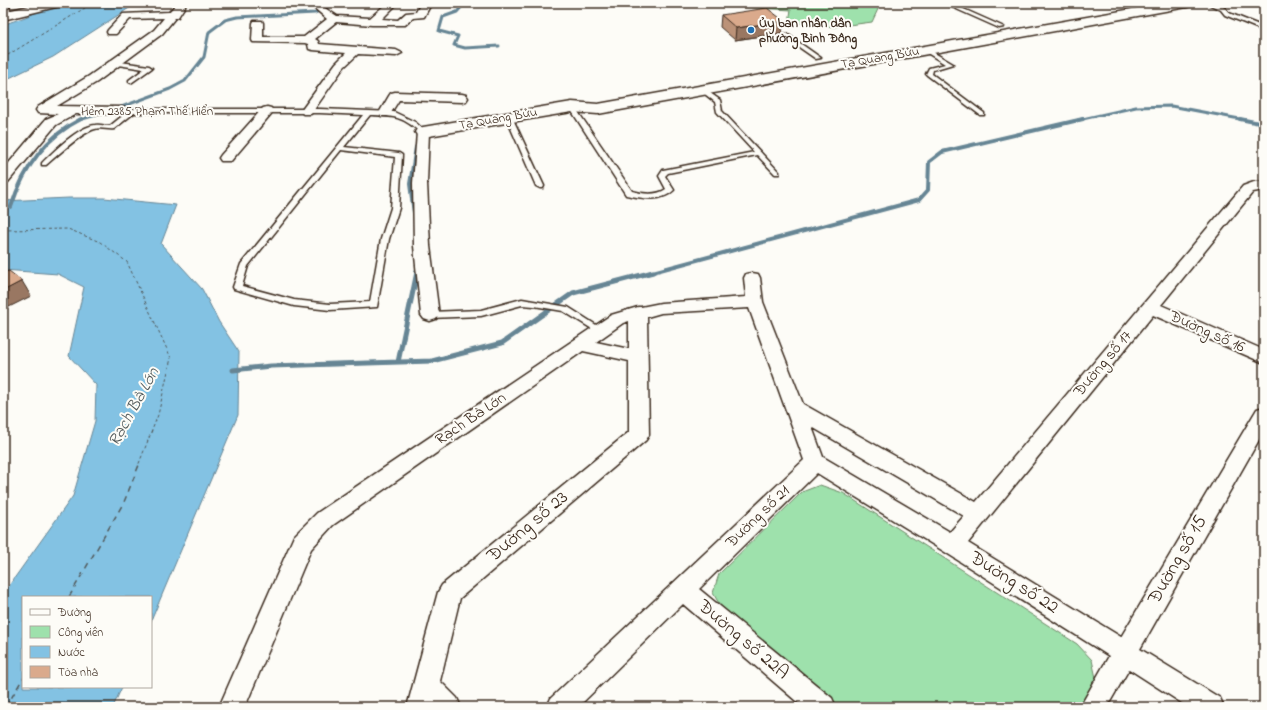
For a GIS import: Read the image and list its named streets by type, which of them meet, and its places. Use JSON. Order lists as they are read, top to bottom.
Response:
{
  "streets": {
    "street": [
      "Tạ Quang Bửu",
      "Hẻm 2385 Phạm Thế Hiển",
      "Đường số 16",
      "Đường số 17",
      "Rạch Bà Lớn",
      "Đường số 21",
      "Đường số 23",
      "Đường số 15",
      "Đường số 22",
      "Đường số 22A"
    ]
  },
  "crossings": [
    ["Tạ Quang Bửu", "Hẻm 2385 Phạm Thế Hiển"],
    ["Đường số 16", "Đường số 17"],
    ["Đường số 17", "Đường số 22"],
    ["Rạch Bà Lớn", "Đường số 23"],
    ["Đường số 21", "Đường số 22"],
    ["Đường số 21", "Đường số 22A"],
    ["Đường số 15", "Đường số 22"]
  ],
  "water": ["Rạch Bà Lớn"],
  "places": ["Ủy ban nhân dân phường Bình Đông"],
  "legend": [
    "Đường",
    "Công viên",
    "Nước",
    "Tòa nhà"
  ]
}
